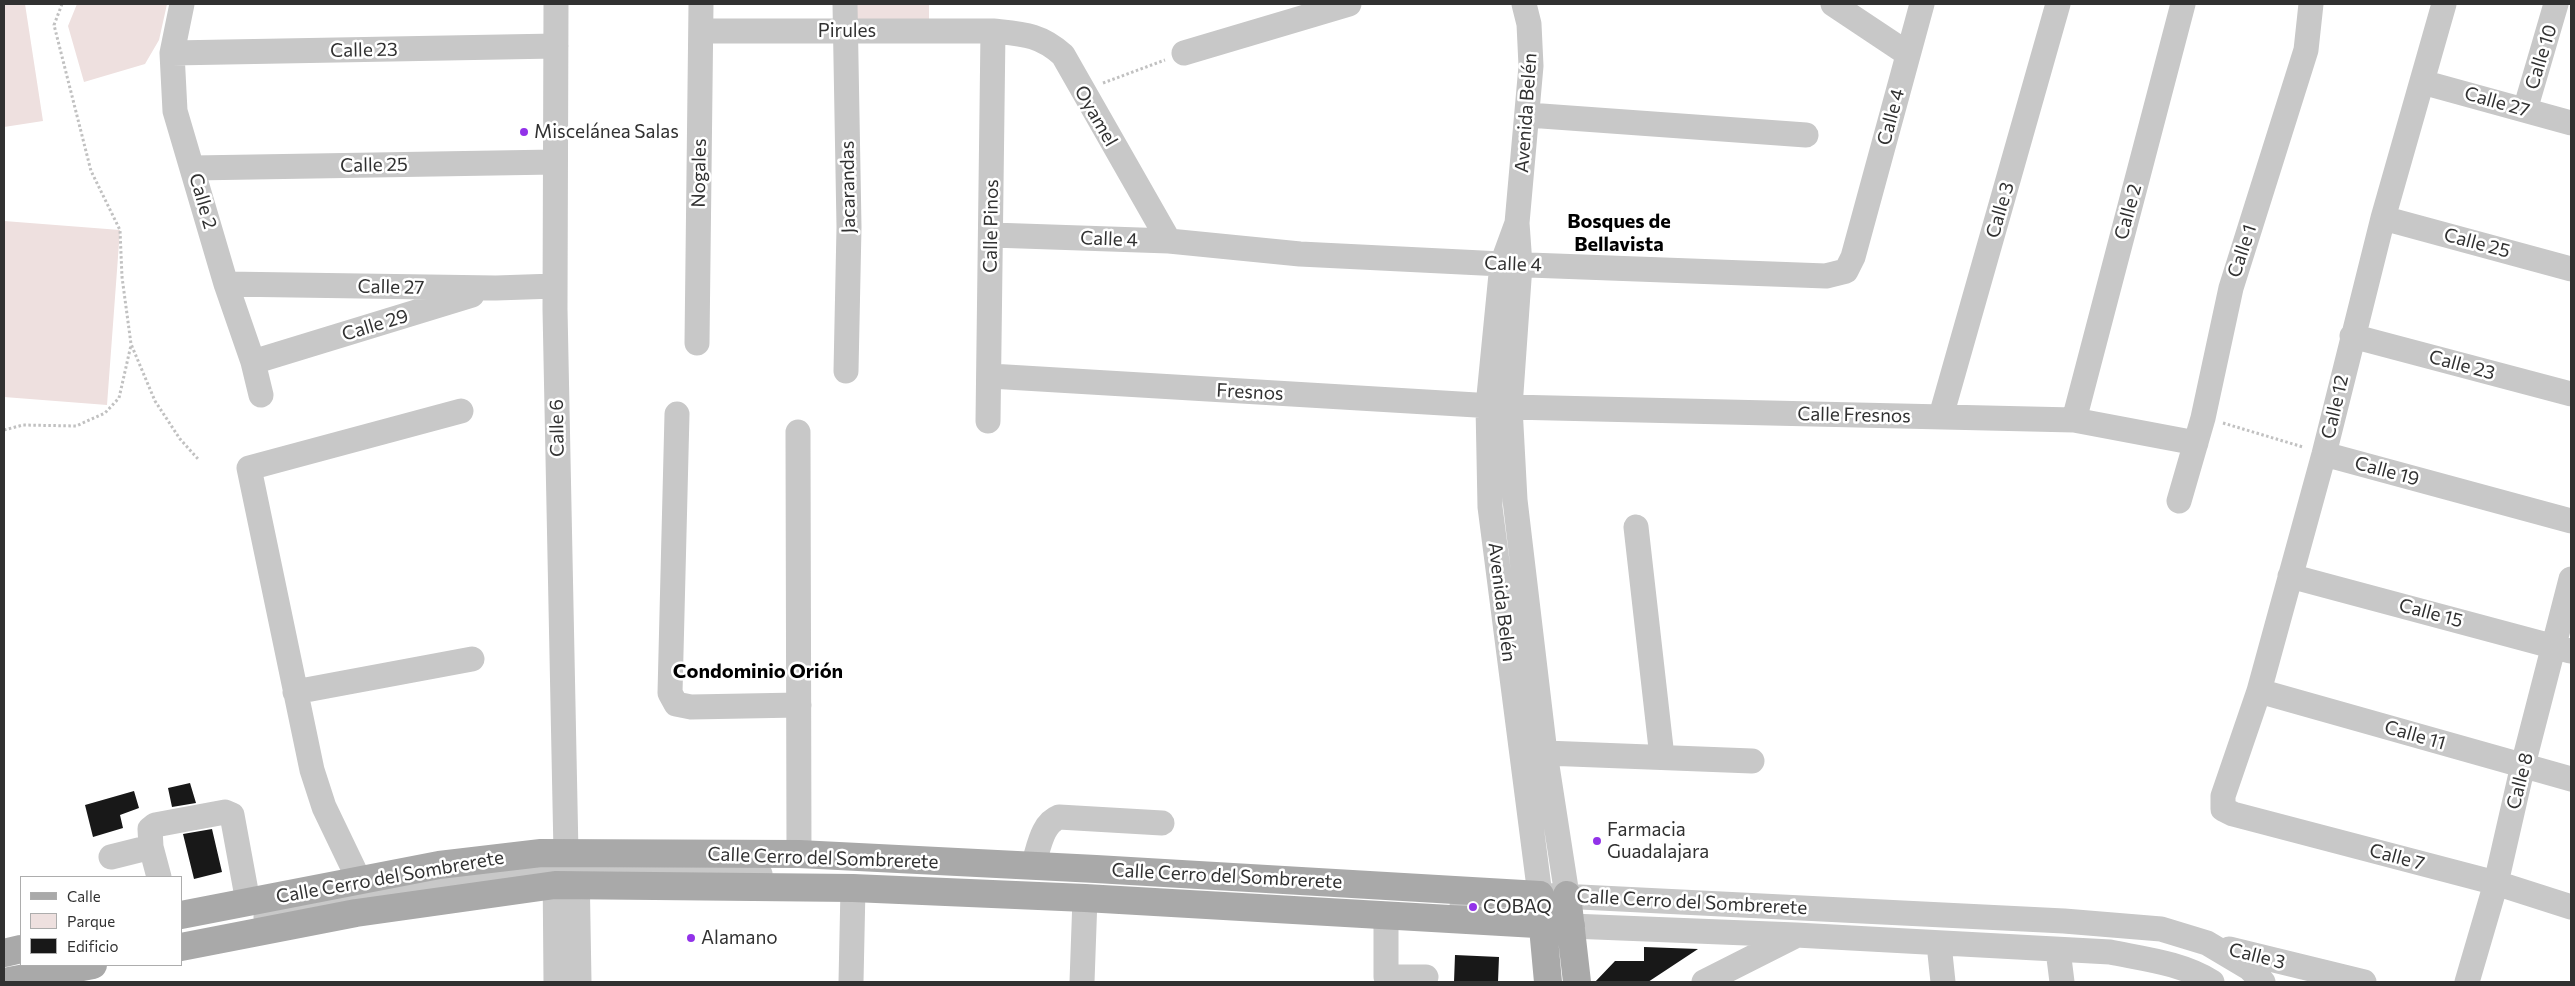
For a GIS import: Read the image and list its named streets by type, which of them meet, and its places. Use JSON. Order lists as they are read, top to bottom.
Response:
{
  "streets": {
    "main road": ["Avenida Belén", "Calle Cerro del Sombrerete"],
    "street": [
      "Pirules",
      "Calle 23",
      "Calle 10",
      "Calle 27",
      "Oyamel",
      "Calle 4",
      "Calle 25",
      "Nogales",
      "Jacarandas",
      "Calle 2",
      "Calle 3",
      "Calle Pinos",
      "Calle 1",
      "Calle 29",
      "Fresnos",
      "Calle 12",
      "Calle Fresnos",
      "Calle 6",
      "Calle 19",
      "Calle 15",
      "Calle 11",
      "Calle 8",
      "Calle 7"
    ]
  },
  "crossings": [
    ["Pirules", "Oyamel"],
    ["Pirules", "Nogales"],
    ["Pirules", "Jacarandas"],
    ["Pirules", "Calle Pinos"],
    ["Calle 23", "Calle 2"],
    ["Calle 23", "Calle 12"],
    ["Calle 23", "Calle 6"],
    ["Calle 10", "Calle 27"],
    ["Calle 27", "Calle 2"],
    ["Calle 27", "Calle 29"],
    ["Calle 27", "Calle 12"],
    ["Calle 27", "Calle 6"],
    ["Avenida Belén", "Calle 4"],
    ["Avenida Belén", "Fresnos"],
    ["Avenida Belén", "Calle Fresnos"],
    ["Avenida Belén", "Calle Cerro del Sombrerete"],
    ["Oyamel", "Calle 4"],
    ["Oyamel", "Calle Pinos"],
    ["Calle 4", "Calle Pinos"],
    ["Calle 25", "Calle 2"],
    ["Calle 25", "Calle 12"],
    ["Calle 25", "Calle 6"],
    ["Calle 2", "Calle 29"],
    ["Calle 2", "Calle Fresnos"],
    ["Calle 3", "Calle Fresnos"],
    ["Calle 3", "Calle Cerro del Sombrerete"],
    ["Calle Pinos", "Fresnos"],
    ["Calle 1", "Calle Fresnos"],
    ["Fresnos", "Calle Fresnos"],
    ["Calle 12", "Calle 19"],
    ["Calle 12", "Calle 15"],
    ["Calle 12", "Calle 11"],
    ["Calle 12", "Calle 7"],
    ["Calle 6", "Calle Cerro del Sombrerete"],
    ["Calle 15", "Calle 8"],
    ["Calle 11", "Calle 8"],
    ["Calle 8", "Calle 7"]
  ],
  "districts": ["Bosques de Bellavista", "Condominio Orión"],
  "places": [
    "Miscelánea Salas",
    "Farmacia Guadalajara",
    "COBAQ",
    "Alamano"
  ],
  "legend": ["Calle", "Parque", "Edificio"]
}
